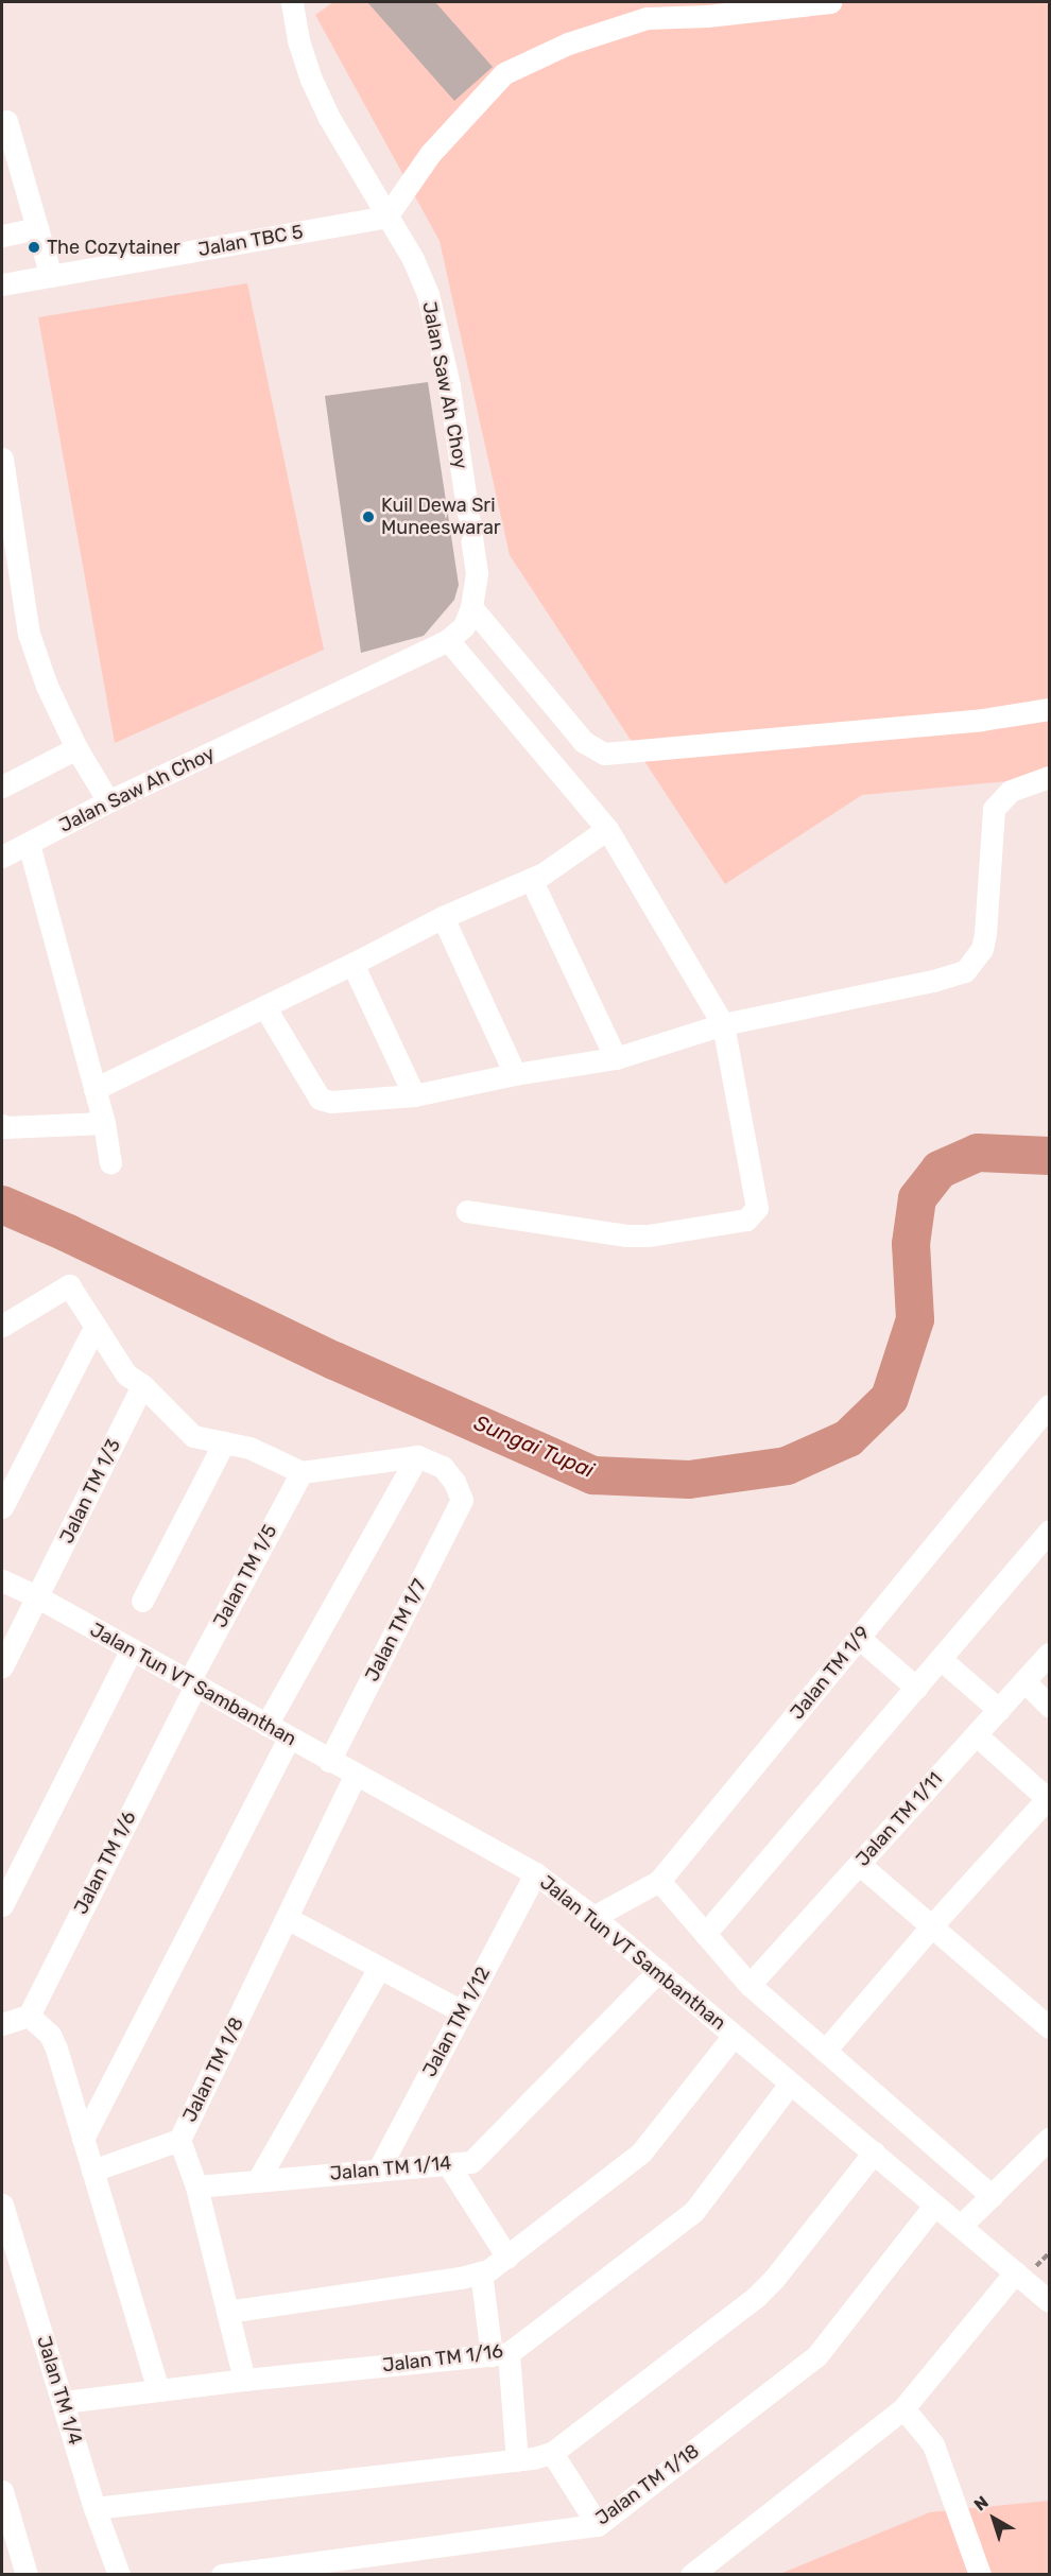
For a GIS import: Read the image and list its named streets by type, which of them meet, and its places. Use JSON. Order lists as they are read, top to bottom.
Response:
{
  "streets": {
    "street": [
      "Jalan TBC 5",
      "Jalan Saw Ah Choy",
      "Jalan TM 1/3",
      "Jalan TM 1/5",
      "Jalan TM 1/7",
      "Jalan TM 1/9",
      "Jalan Tun VT Sambanthan",
      "Jalan TM 1/11",
      "Jalan TM 1/6",
      "Jalan TM 1/12",
      "Jalan TM 1/8",
      "Jalan TM 1/14",
      "Jalan TM 1/16",
      "Jalan TM 1/4",
      "Jalan TM 1/18"
    ]
  },
  "crossings": [
    ["Jalan TBC 5", "Jalan Saw Ah Choy"],
    ["Jalan TM 1/3", "Jalan Tun VT Sambanthan"],
    ["Jalan TM 1/5", "Jalan Tun VT Sambanthan"],
    ["Jalan TM 1/5", "Jalan TM 1/6"],
    ["Jalan TM 1/7", "Jalan Tun VT Sambanthan"],
    ["Jalan TM 1/9", "Jalan Tun VT Sambanthan"],
    ["Jalan Tun VT Sambanthan", "Jalan TM 1/6"],
    ["Jalan Tun VT Sambanthan", "Jalan TM 1/12"],
    ["Jalan Tun VT Sambanthan", "Jalan TM 1/8"],
    ["Jalan Tun VT Sambanthan", "Jalan TM 1/14"],
    ["Jalan Tun VT Sambanthan", "Jalan TM 1/16"],
    ["Jalan Tun VT Sambanthan", "Jalan TM 1/18"],
    ["Jalan TM 1/12", "Jalan TM 1/14"],
    ["Jalan TM 1/8", "Jalan TM 1/14"],
    ["Jalan TM 1/8", "Jalan TM 1/16"],
    ["Jalan TM 1/16", "Jalan TM 1/4"]
  ],
  "water": ["Sungai Tupai"],
  "places": ["The Cozytainer", "Kuil Dewa Sri Muneeswarar"],
  "north": "top left"
}
